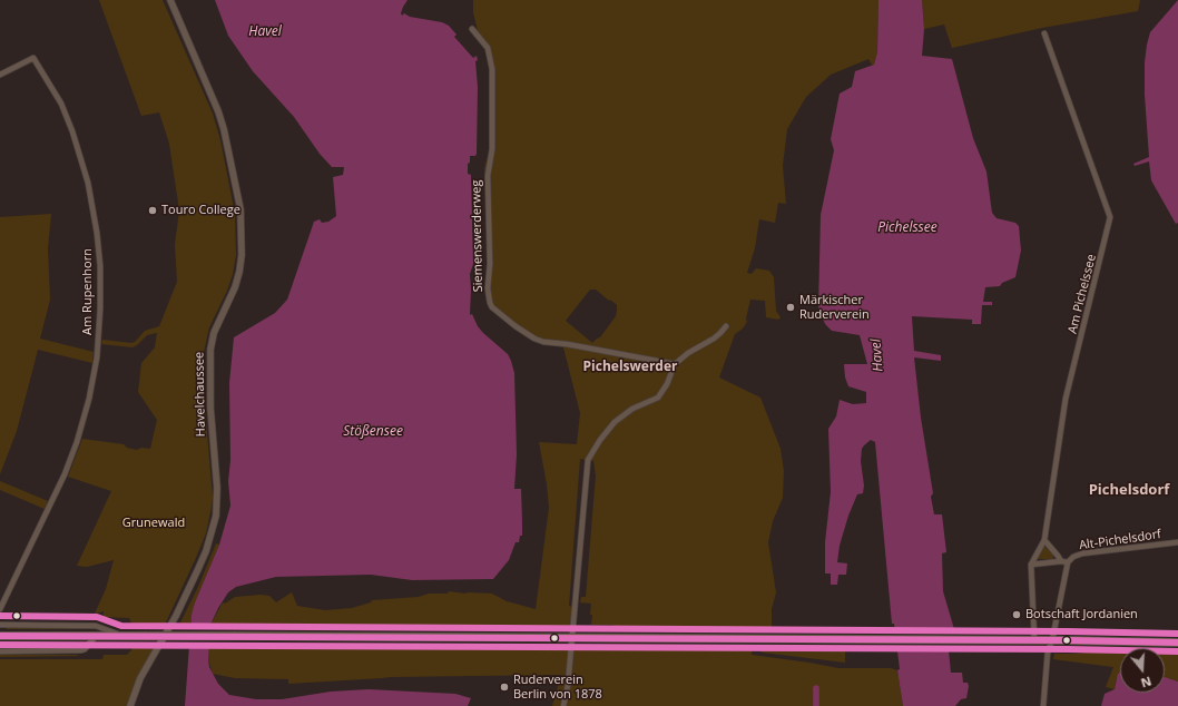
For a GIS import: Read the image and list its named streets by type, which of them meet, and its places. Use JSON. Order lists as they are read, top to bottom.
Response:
{
  "streets": {
    "street": [
      "Siemenswerderweg",
      "Am Rupenhorn",
      "Am Pichelssee",
      "Havelchaussee",
      "Alt-Pichelsdorf"
    ]
  },
  "crossings": [
    ["Am Pichelssee", "Alt-Pichelsdorf"]
  ],
  "districts": ["Pichelswerder", "Pichelsdorf"],
  "water": ["Havel", "Pichelssee", "Stößensee"],
  "parks": ["Grunewald"],
  "places": [
    "Touro College",
    "Märkischer Ruderverein",
    "Botschaft Jordanien",
    "Ruderverein Berlin von 1878"
  ],
  "north": "bottom"
}
